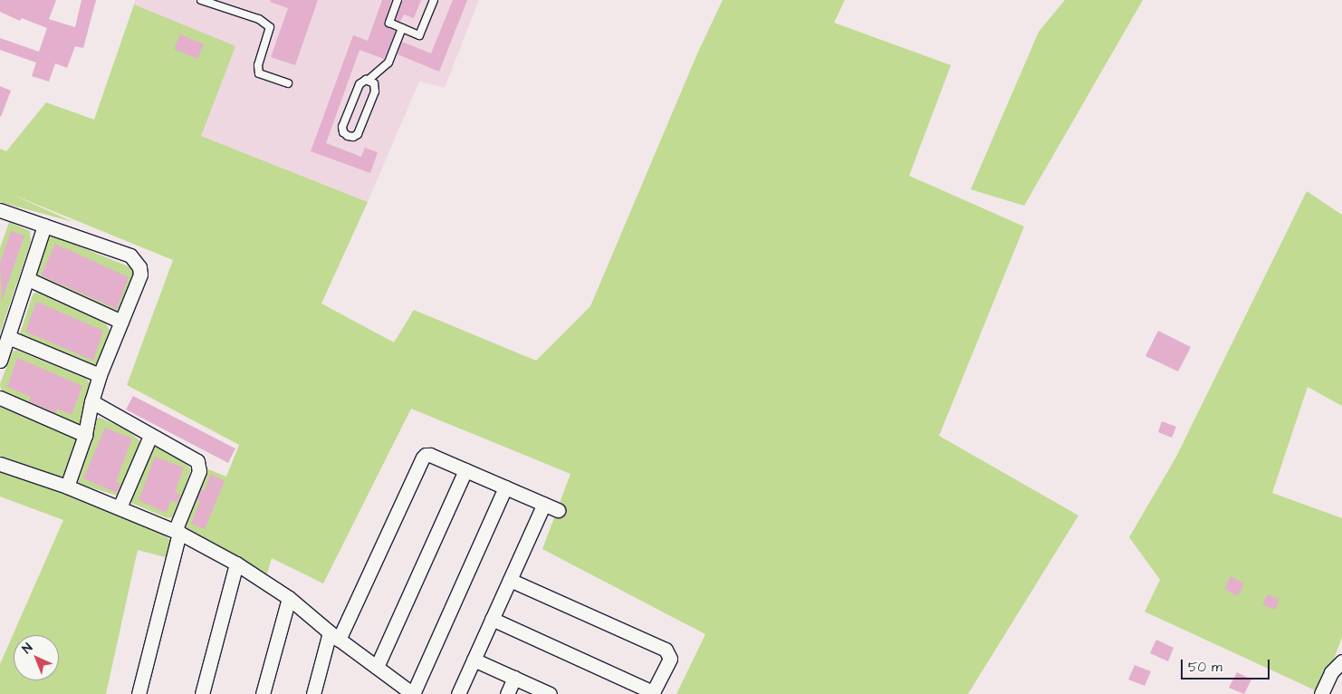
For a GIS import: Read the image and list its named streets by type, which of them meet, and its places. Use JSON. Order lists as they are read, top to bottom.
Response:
{
  "scale_bar": "50 m",
  "north": "top left"
}
